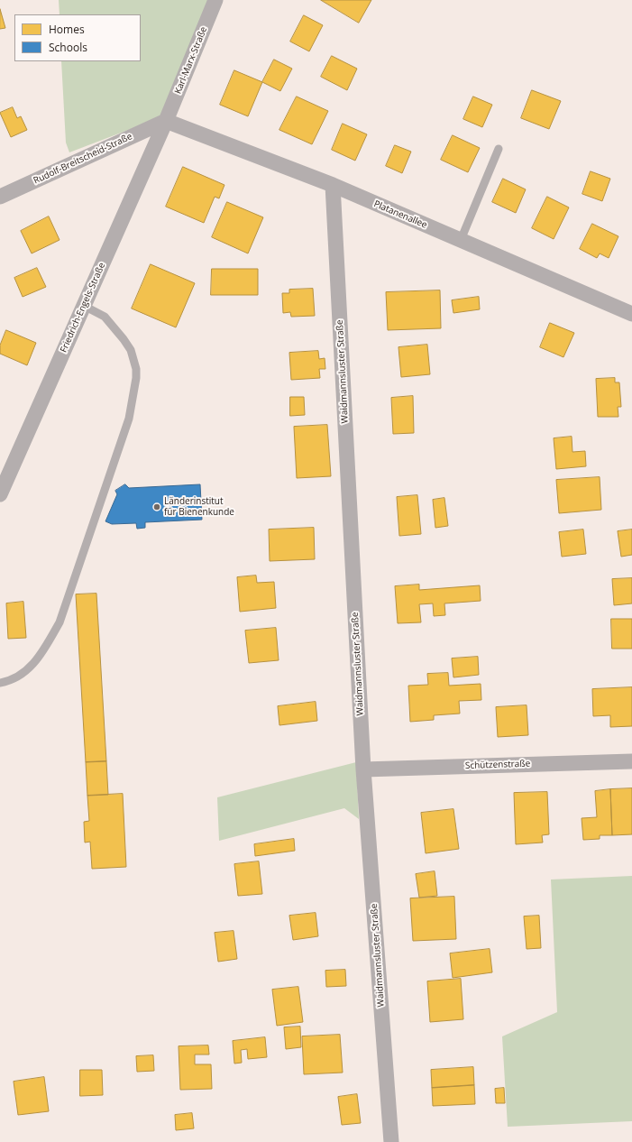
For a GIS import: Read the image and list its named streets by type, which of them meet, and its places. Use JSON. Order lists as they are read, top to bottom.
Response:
{
  "streets": {
    "street": [
      "Karl-Marx-Straße",
      "Rudolf-Breitscheid-Straße",
      "Platanenallee",
      "Friedrich-Engels-Straße",
      "Waidmannsluster Straße",
      "Schützenstraße"
    ]
  },
  "crossings": [
    ["Karl-Marx-Straße", "Rudolf-Breitscheid-Straße"],
    ["Karl-Marx-Straße", "Platanenallee"],
    ["Karl-Marx-Straße", "Friedrich-Engels-Straße"],
    ["Rudolf-Breitscheid-Straße", "Platanenallee"],
    ["Rudolf-Breitscheid-Straße", "Friedrich-Engels-Straße"],
    ["Platanenallee", "Friedrich-Engels-Straße"],
    ["Platanenallee", "Waidmannsluster Straße"],
    ["Waidmannsluster Straße", "Schützenstraße"]
  ],
  "places": ["Länderinstitut für Bienenkunde"],
  "legend": ["Homes", "Schools"]
}
